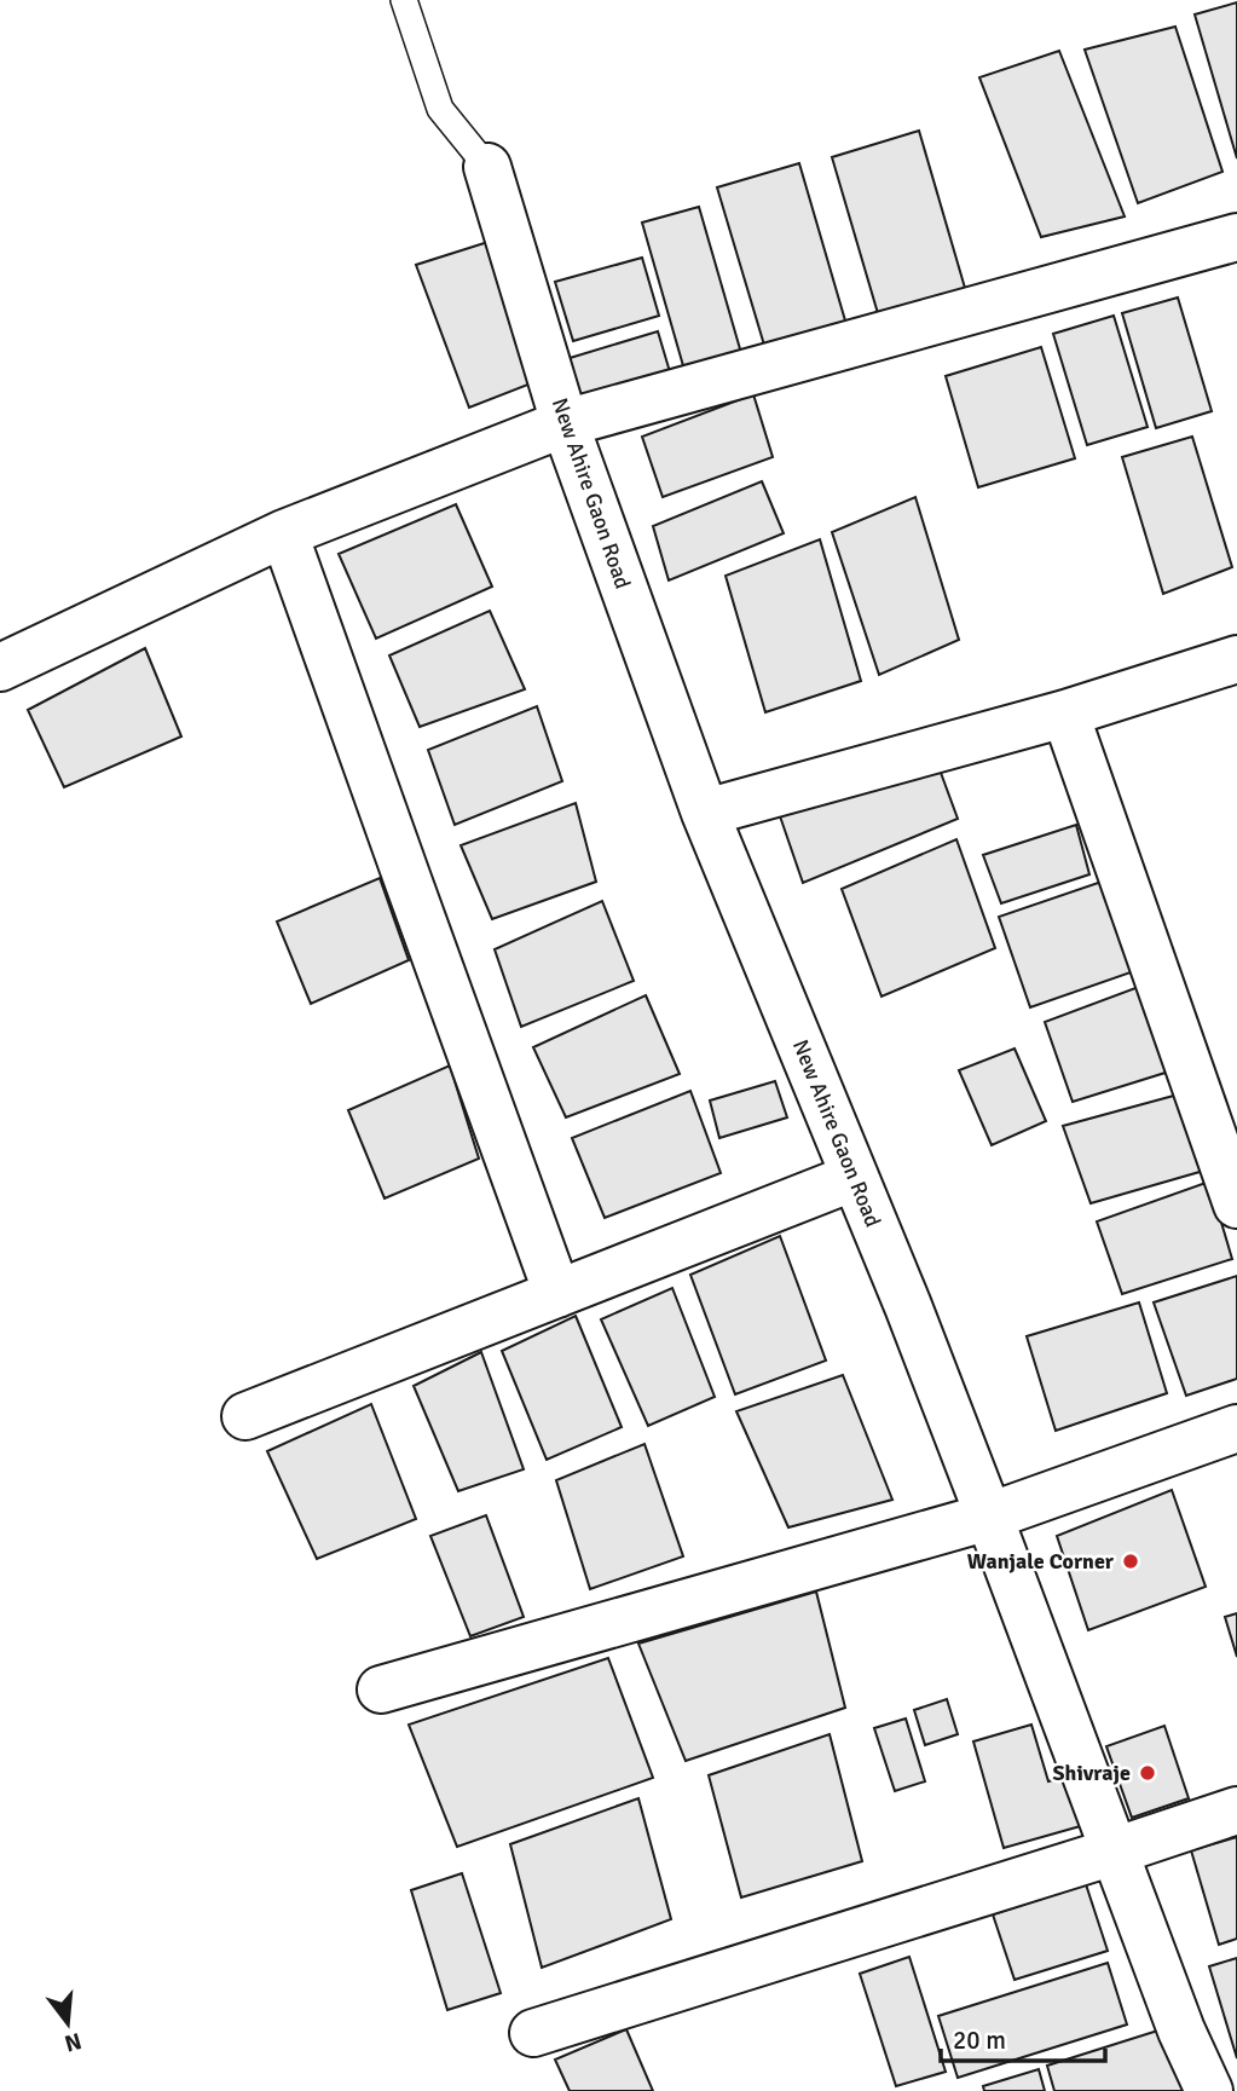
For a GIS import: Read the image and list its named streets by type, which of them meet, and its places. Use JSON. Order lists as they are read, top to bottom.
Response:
{
  "streets": {
    "street": ["New Ahire Gaon Road"]
  },
  "places": ["Wanjale Corner", "Shivraje"],
  "scale_bar": "20 m",
  "north": "bottom"
}
